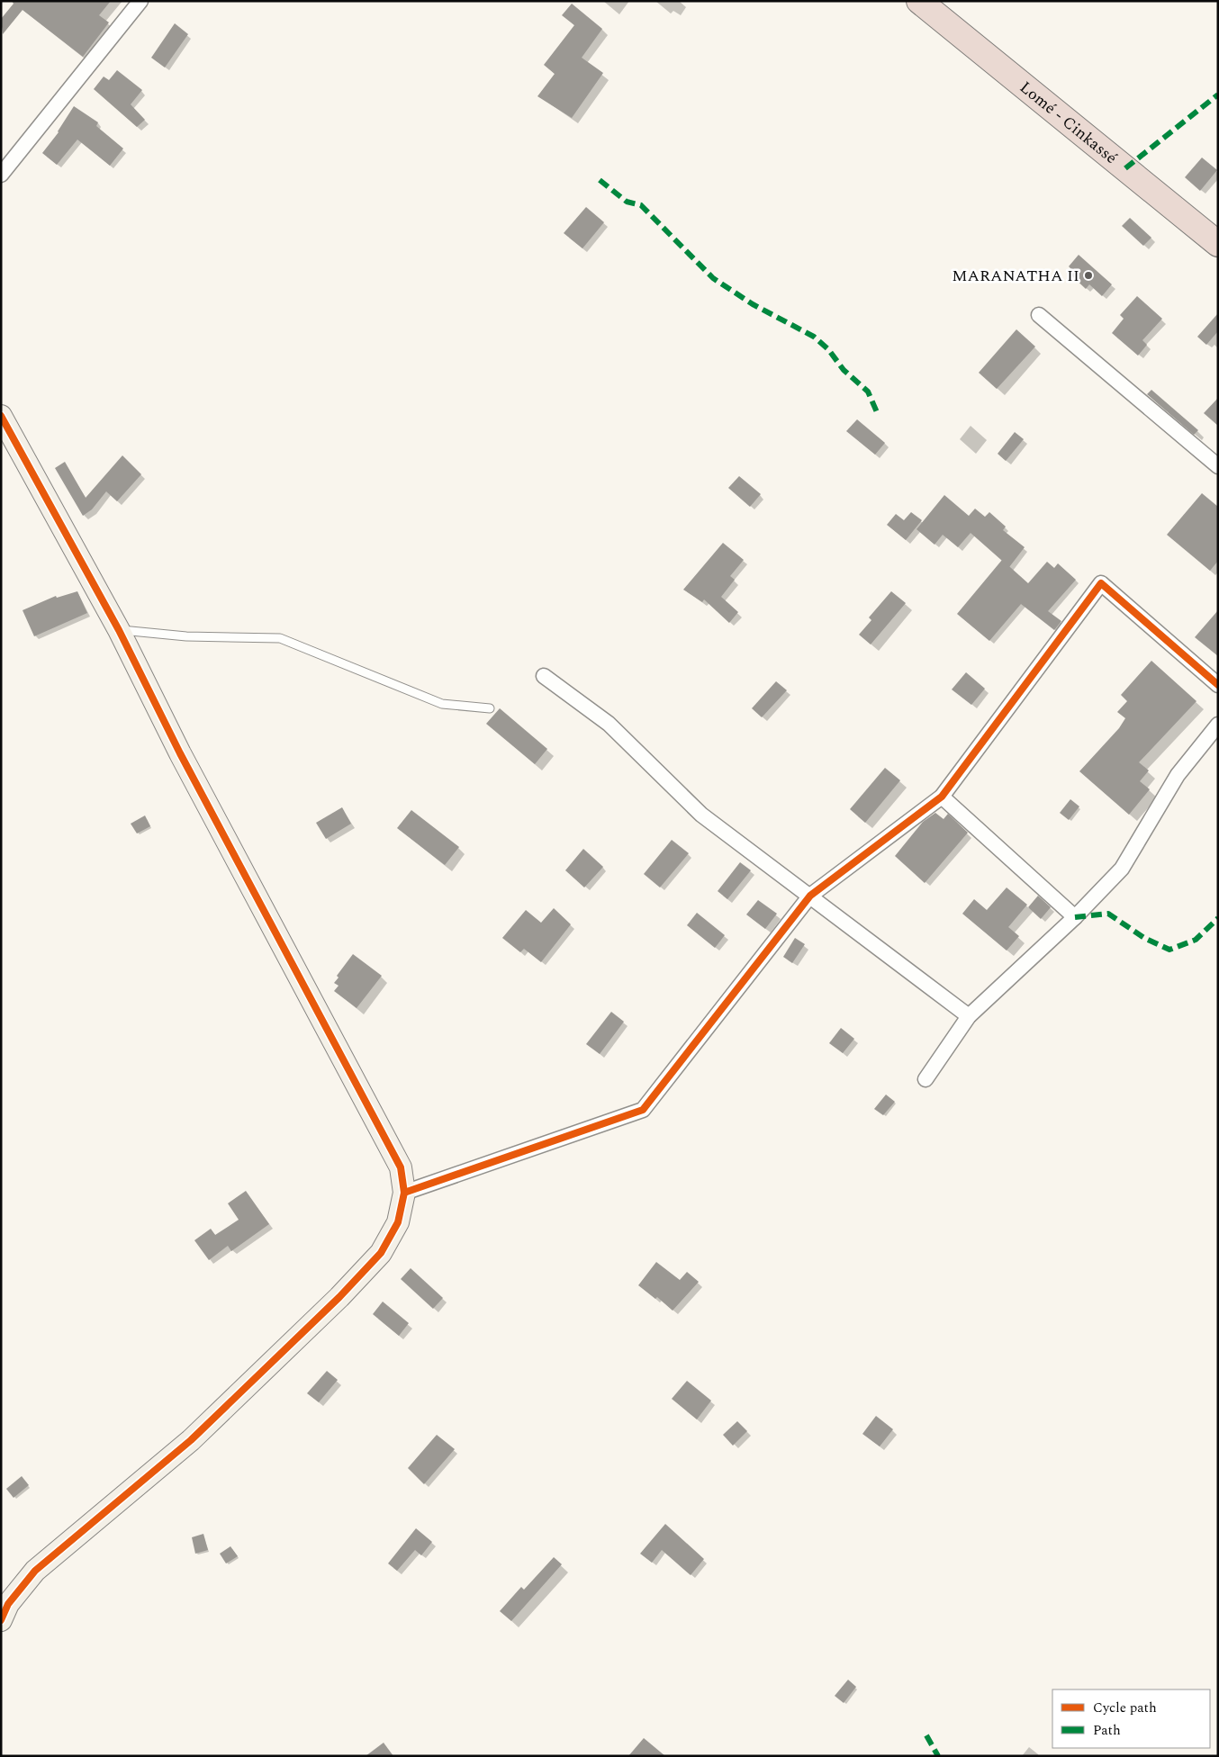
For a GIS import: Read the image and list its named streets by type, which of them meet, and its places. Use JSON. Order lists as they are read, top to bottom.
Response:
{
  "streets": {
    "highway": ["Lomé - Cinkassé"]
  },
  "places": ["MARANATHA II"],
  "legend": ["Cycle path", "Path"]
}
